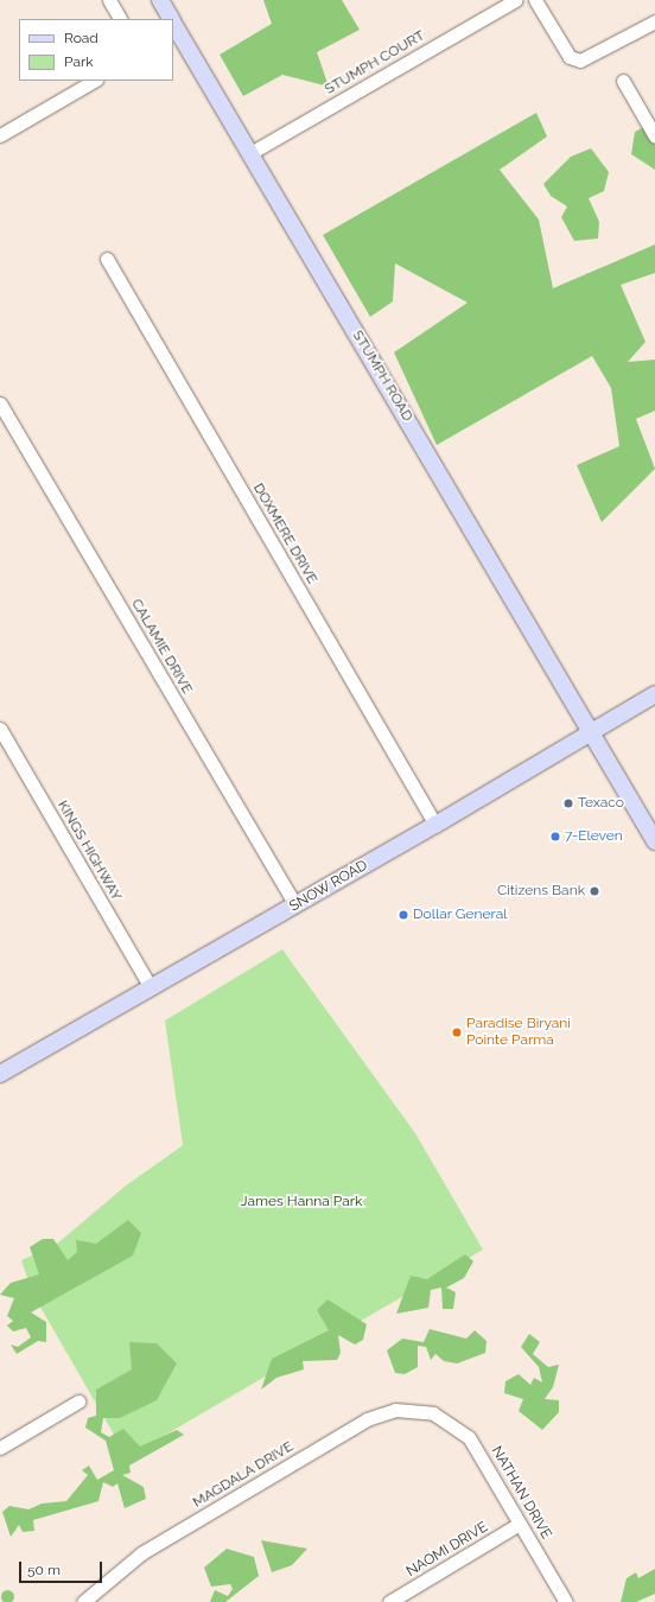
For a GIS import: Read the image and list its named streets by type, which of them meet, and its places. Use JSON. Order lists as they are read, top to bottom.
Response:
{
  "streets": {
    "main road": ["STUMPH ROAD", "SNOW ROAD"],
    "street": [
      "STUMPH COURT",
      "DOXMERE DRIVE",
      "CALAMIE DRIVE",
      "KINGS HIGHWAY",
      "MAGDALA DRIVE",
      "NATHAN DRIVE",
      "NAOMI DRIVE"
    ]
  },
  "crossings": [
    ["STUMPH COURT", "STUMPH ROAD"],
    ["STUMPH ROAD", "SNOW ROAD"],
    ["DOXMERE DRIVE", "SNOW ROAD"],
    ["CALAMIE DRIVE", "SNOW ROAD"],
    ["KINGS HIGHWAY", "SNOW ROAD"],
    ["MAGDALA DRIVE", "NATHAN DRIVE"],
    ["NATHAN DRIVE", "NAOMI DRIVE"]
  ],
  "parks": ["James Hanna Park"],
  "places": [
    "Texaco",
    "7-Eleven",
    "Citizens Bank",
    "Dollar General",
    "Paradise Biryani Pointe Parma"
  ],
  "legend": ["Road", "Park"],
  "scale_bar": "50 m"
}
